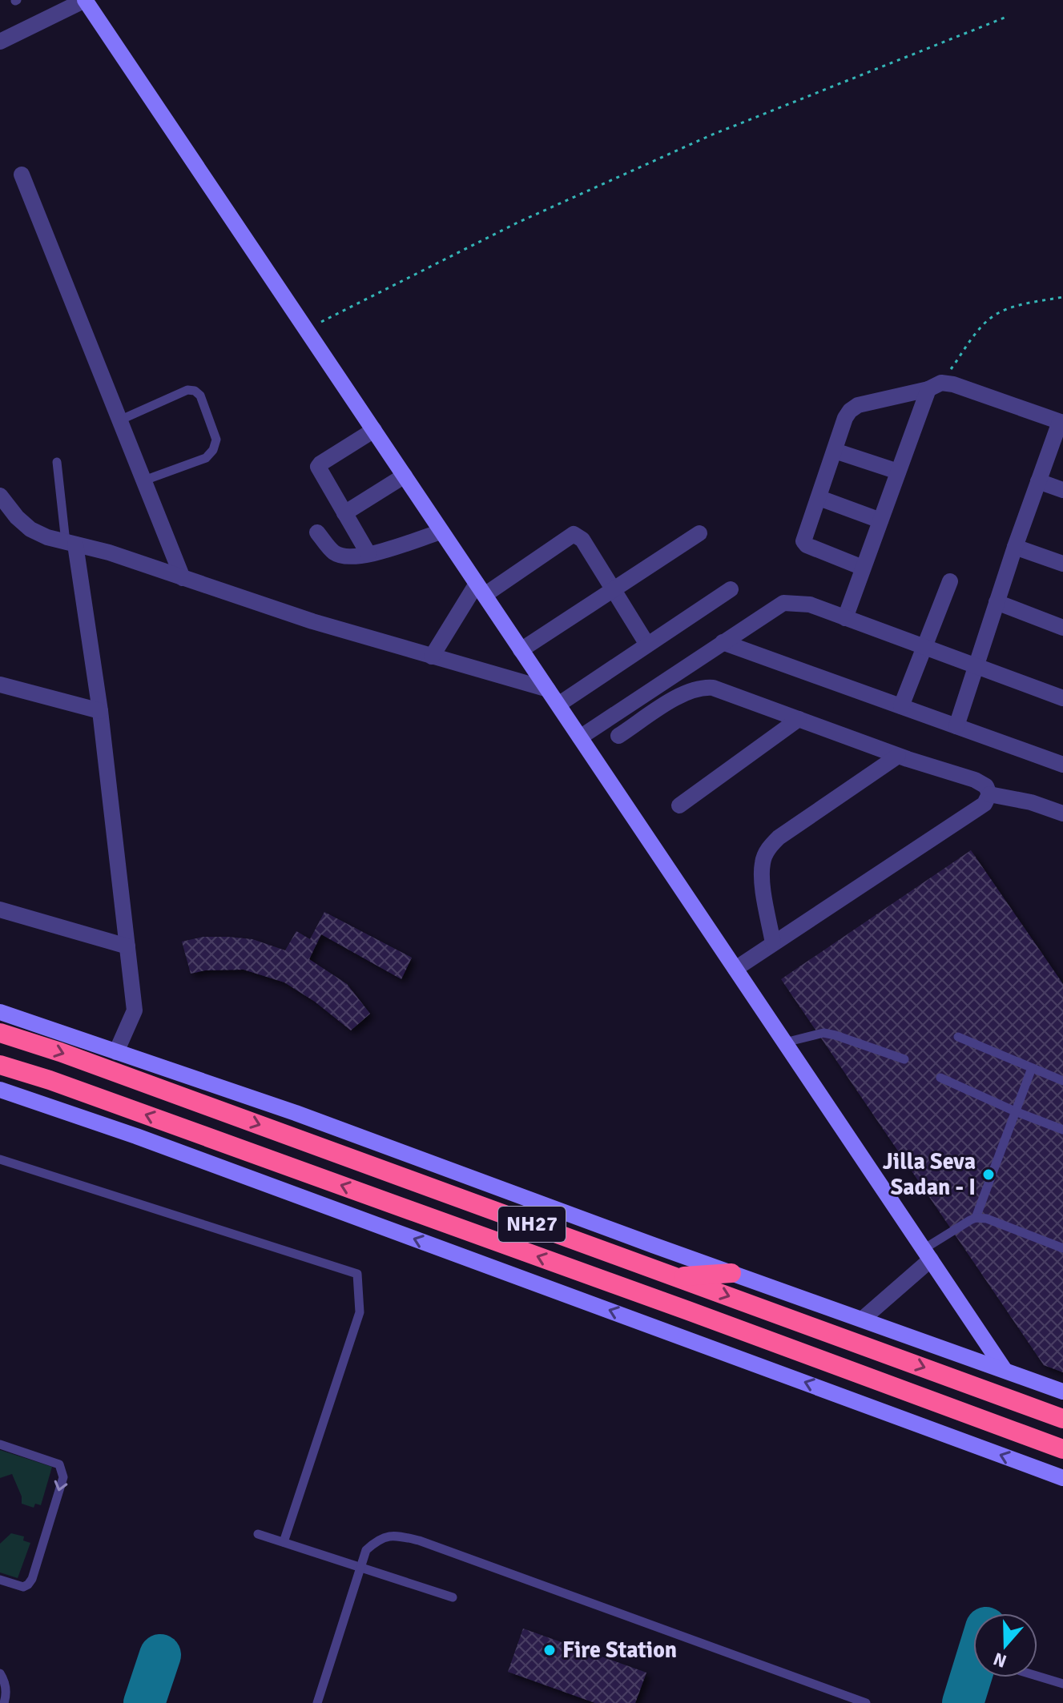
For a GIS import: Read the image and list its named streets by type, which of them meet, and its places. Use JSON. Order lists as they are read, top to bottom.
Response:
{
  "streets": {
    "highway": ["NH27"]
  },
  "places": ["Jilla Seva Sadan - I", "Fire Station"],
  "north": "bottom"
}
